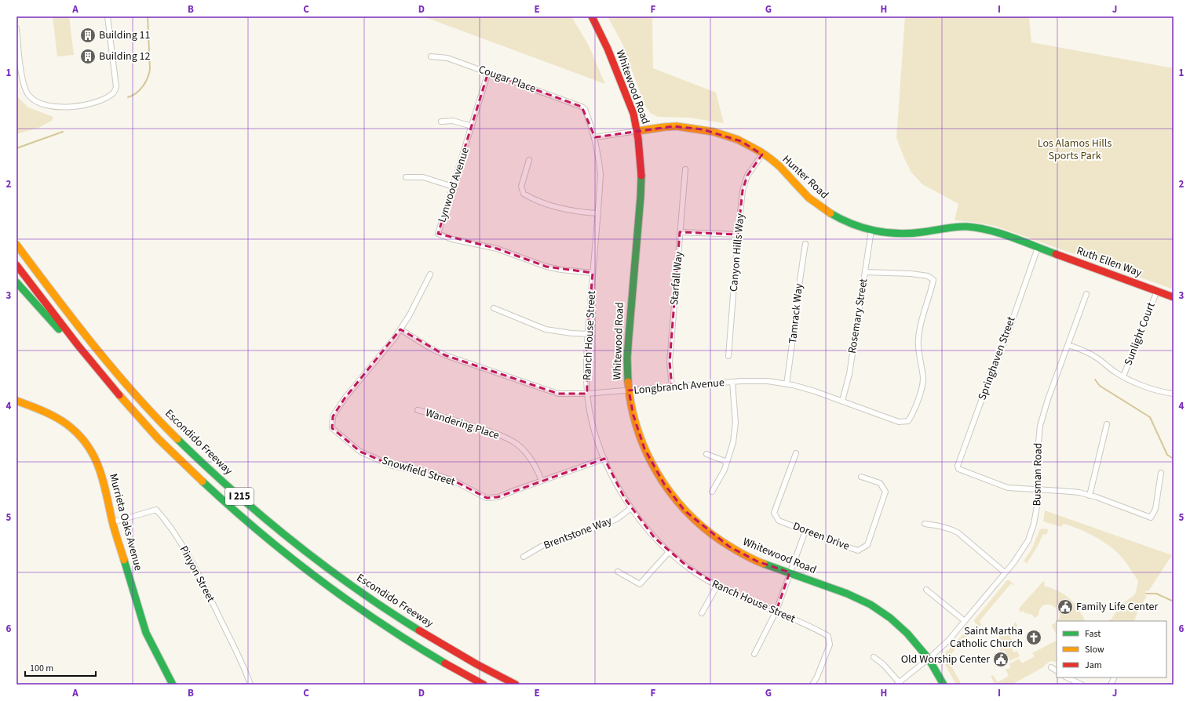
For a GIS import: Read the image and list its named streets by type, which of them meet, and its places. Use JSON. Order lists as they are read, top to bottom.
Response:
{
  "streets": {
    "main road": [
      "Whitewood Road",
      "Hunter Road",
      "Ruth Ellen Way",
      "Escondido Freeway",
      "I 215",
      "Murrieta Oaks Avenue"
    ],
    "street": [
      "Cougar Place",
      "Lynwood Avenue",
      "Canyon Hills Way",
      "Starfall Way",
      "Tamrack Way",
      "Rosemary Street",
      "Sunlight Court",
      "Ranch House Street",
      "Springhaven Street",
      "Longbranch Avenue",
      "Wandering Place",
      "Snowfield Street",
      "Busman Road",
      "Brentstone Way",
      "Doreen Drive",
      "Pinyon Street"
    ]
  },
  "crossings": [
    ["Cougar Place", "Lynwood Avenue"],
    ["Cougar Place", "Ranch House Street"],
    ["Whitewood Road", "Hunter Road"],
    ["Whitewood Road", "Longbranch Avenue"],
    ["Whitewood Road", "Busman Road"],
    ["Hunter Road", "Canyon Hills Way"],
    ["Hunter Road", "Ruth Ellen Way"],
    ["Hunter Road", "Rosemary Street"],
    ["Hunter Road", "Ranch House Street"],
    ["Hunter Road", "Springhaven Street"],
    ["Lynwood Avenue", "Ranch House Street"],
    ["Ruth Ellen Way", "Sunlight Court"],
    ["Ruth Ellen Way", "Springhaven Street"],
    ["Starfall Way", "Longbranch Avenue"],
    ["Tamrack Way", "Longbranch Avenue"],
    ["Rosemary Street", "Longbranch Avenue"],
    ["Ranch House Street", "Longbranch Avenue"],
    ["Ranch House Street", "Brentstone Way"],
    ["Springhaven Street", "Busman Road"],
    ["Longbranch Avenue", "Snowfield Street"],
    ["Wandering Place", "Snowfield Street"],
    ["Murrieta Oaks Avenue", "Pinyon Street"]
  ],
  "parks": ["Los Alamos Hills Sports Park"],
  "places": {
    "building": ["Building 11", "Building 12"],
    "public building": ["Family Life Center", "Old Worship Center"],
    "church": ["Saint Martha Catholic Church"]
  },
  "legend": ["Fast", "Slow", "Jam"],
  "scale_bar": "100 m",
  "grid": {
    "columns": [
      "A",
      "B",
      "C",
      "D",
      "E",
      "F",
      "G",
      "H",
      "I",
      "J"
    ],
    "rows": [
      "1",
      "2",
      "3",
      "4",
      "5",
      "6"
    ]
  }
}
